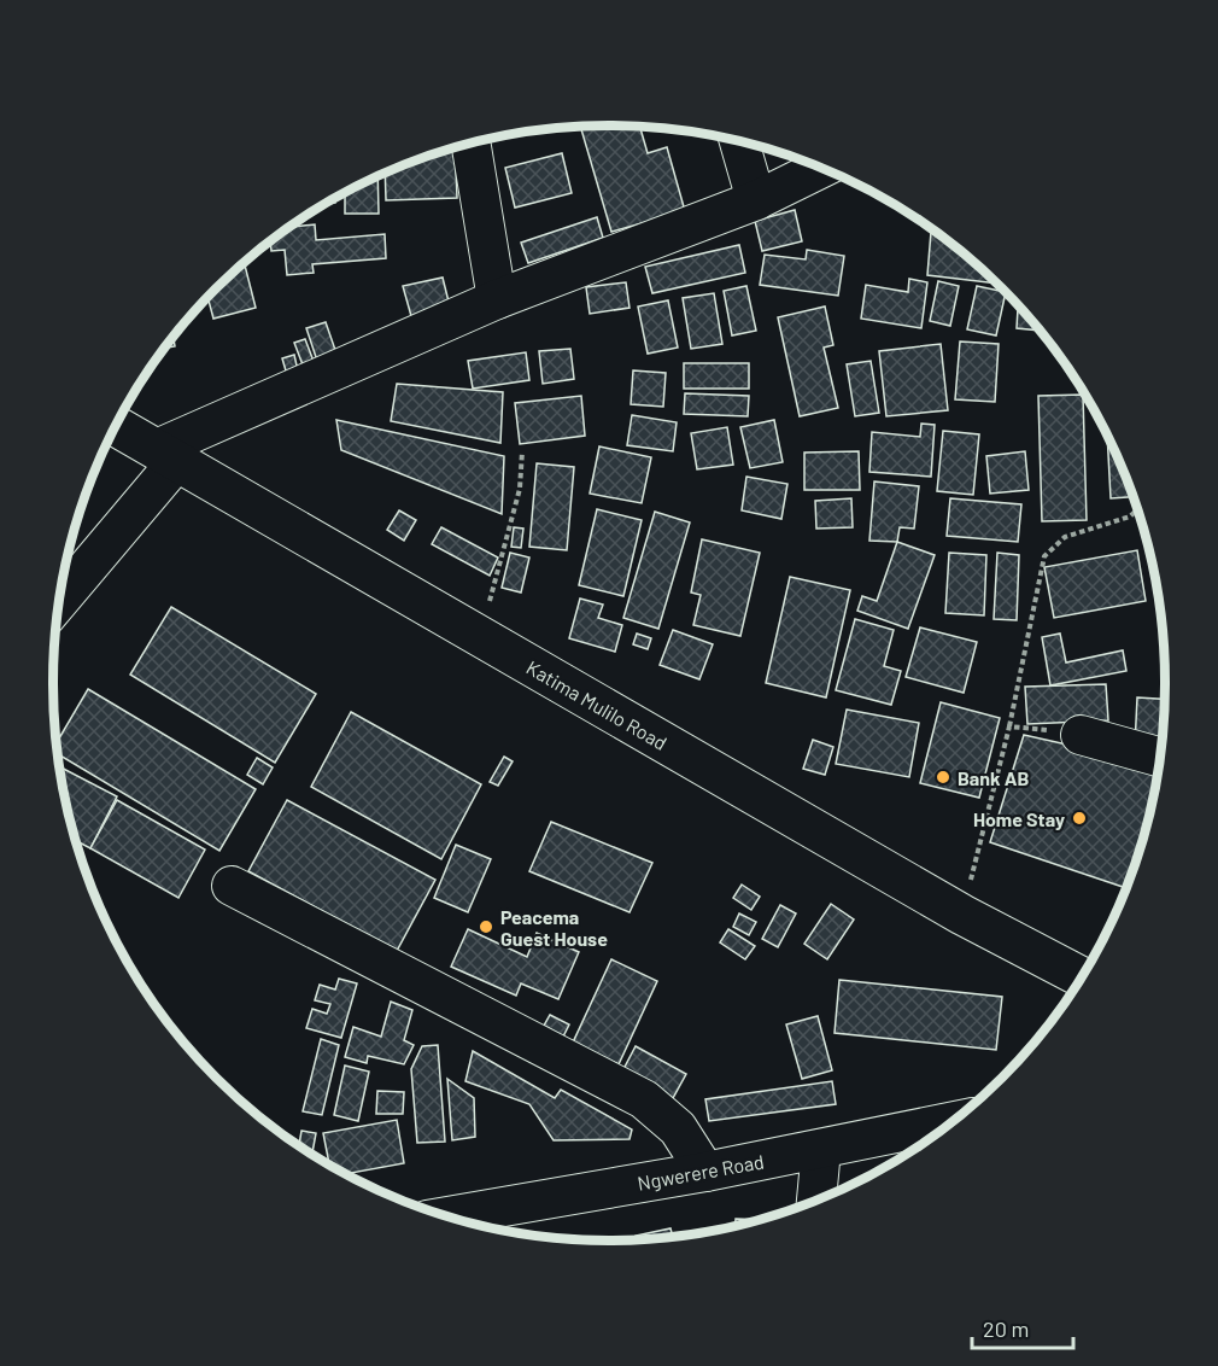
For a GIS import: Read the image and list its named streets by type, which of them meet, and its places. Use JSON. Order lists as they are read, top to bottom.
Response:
{
  "streets": {
    "main road": ["Katima Mulilo Road"],
    "street": ["Ngwerere Road"]
  },
  "places": ["Bank AB", "Home Stay", "Peacema Guest House"],
  "scale_bar": "20 m"
}
